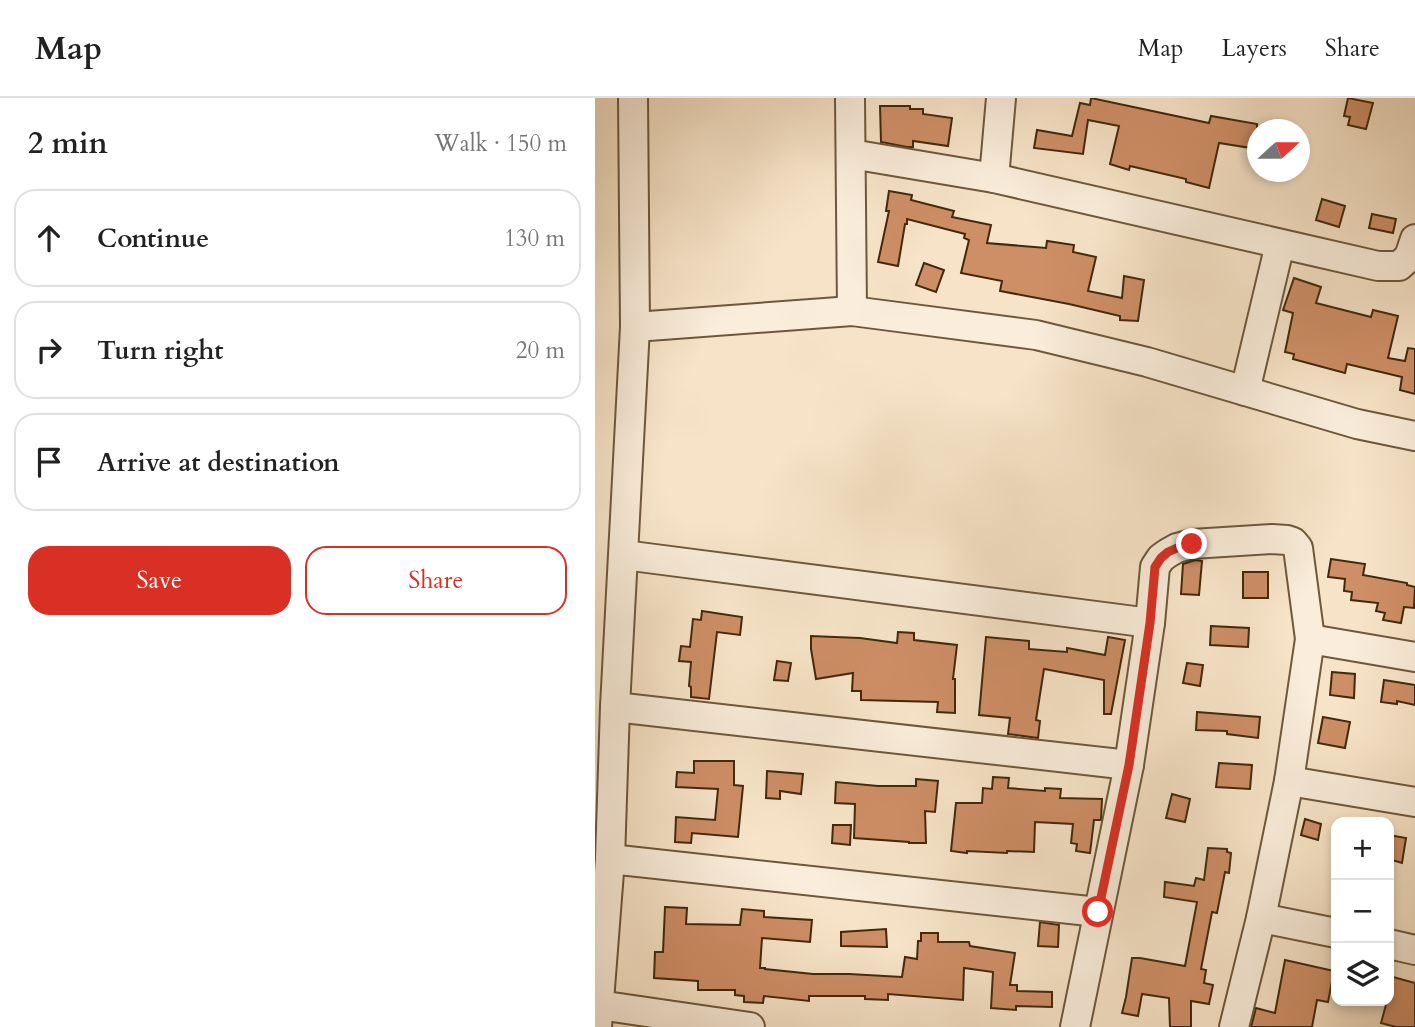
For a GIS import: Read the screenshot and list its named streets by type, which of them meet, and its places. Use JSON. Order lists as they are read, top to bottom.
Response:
{
  "north": "right",
  "page": {
    "header": "Map",
    "nav": ["Map", "Layers", "Share"],
    "heading": ["2 min", "Walk · 150 m"],
    "list": [
      ["Continue", "130 m"],
      ["Turn right", "20 m"],
      "Arrive at destination"
    ],
    "buttons": ["Save", "Share"],
    "map_buttons": ["+", "−"]
  }
}
